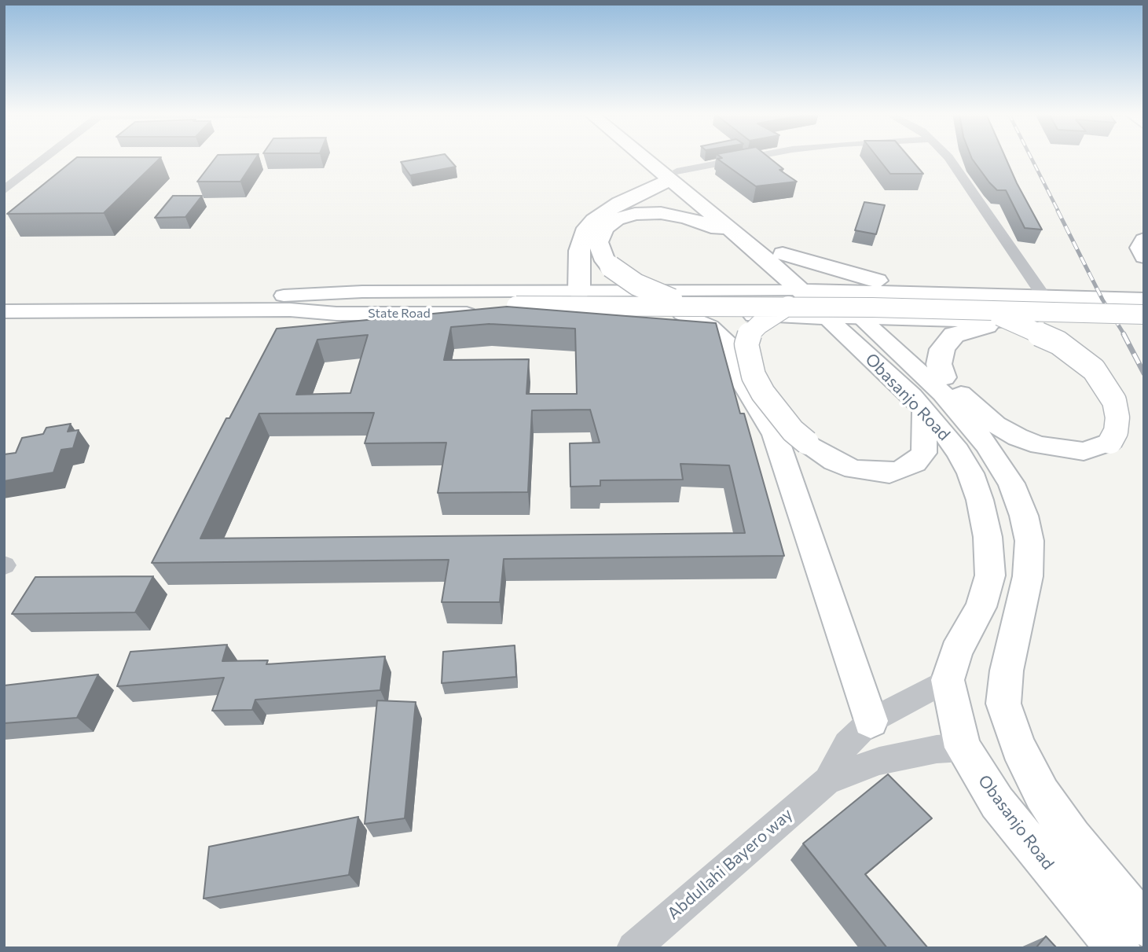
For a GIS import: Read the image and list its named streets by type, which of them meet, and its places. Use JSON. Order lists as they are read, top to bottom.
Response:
{
  "streets": {
    "main road": ["State Road", "Obasanjo Road"],
    "street": ["Abdullahi Bayero way"]
  },
  "crossings": [
    ["State Road", "Obasanjo Road"]
  ]
}
